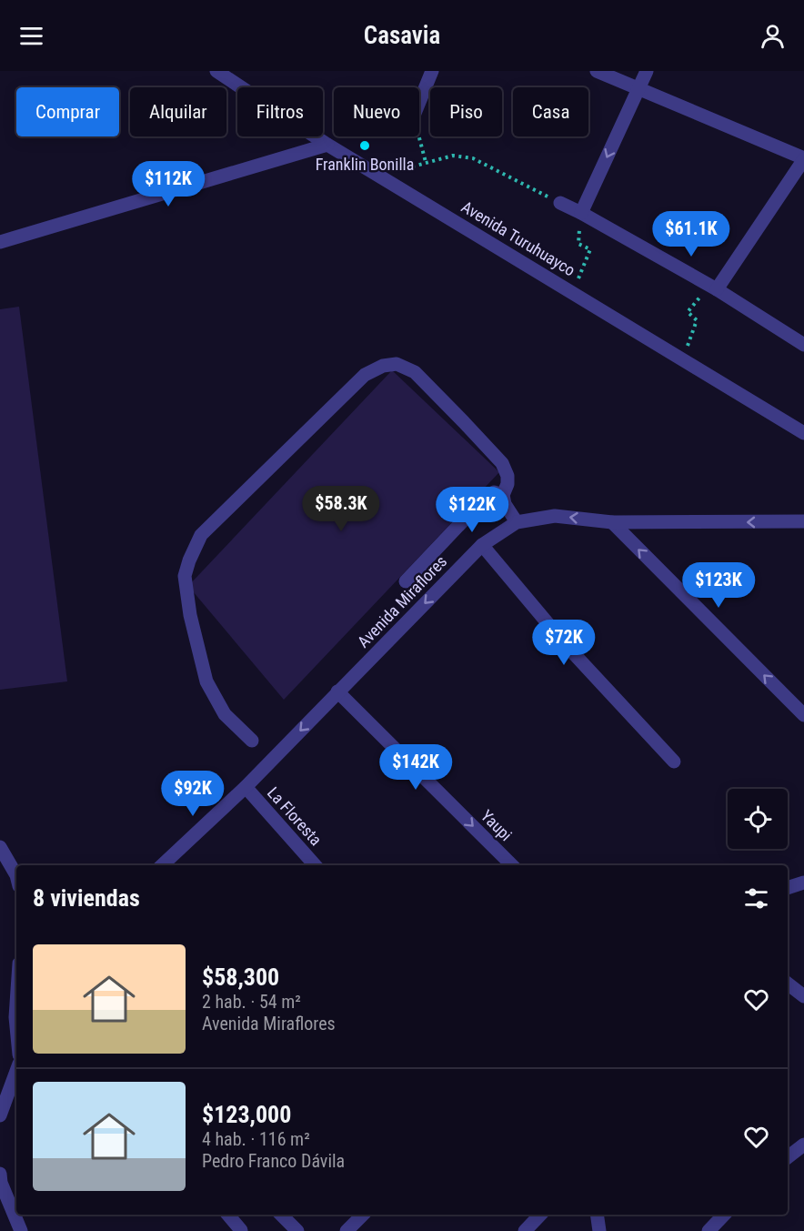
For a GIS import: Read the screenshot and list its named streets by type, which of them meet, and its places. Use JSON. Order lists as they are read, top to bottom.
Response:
{
  "streets": {
    "street": [
      "Avenida Turuhuayco",
      "Avenida Miraflores",
      "La Floresta",
      "Yaupi"
    ]
  },
  "crossings": [
    ["Avenida Miraflores", "La Floresta"],
    ["Avenida Miraflores", "Yaupi"]
  ],
  "one_way": ["Avenida Miraflores", "Yaupi"],
  "places": ["Franklin Bonilla"],
  "page": {
    "header": "Casavia",
    "chip": [
      "Comprar",
      "Alquilar",
      "Filtros",
      "Nuevo",
      "Piso",
      "Casa"
    ],
    "price": [
      "$112K",
      "$61.1K",
      "$58.3K",
      "$122K",
      "$123K",
      "$72K",
      "$142K",
      "$92K"
    ],
    "heading": "8 viviendas",
    "list": [
      {
        "name": "$58,300",
        "note": "2 hab. · 54 m² · Avenida Miraflores"
      },
      {
        "name": "$123,000",
        "note": "4 hab. · 116 m² · Pedro Franco Dávila"
      }
    ]
  }
}
